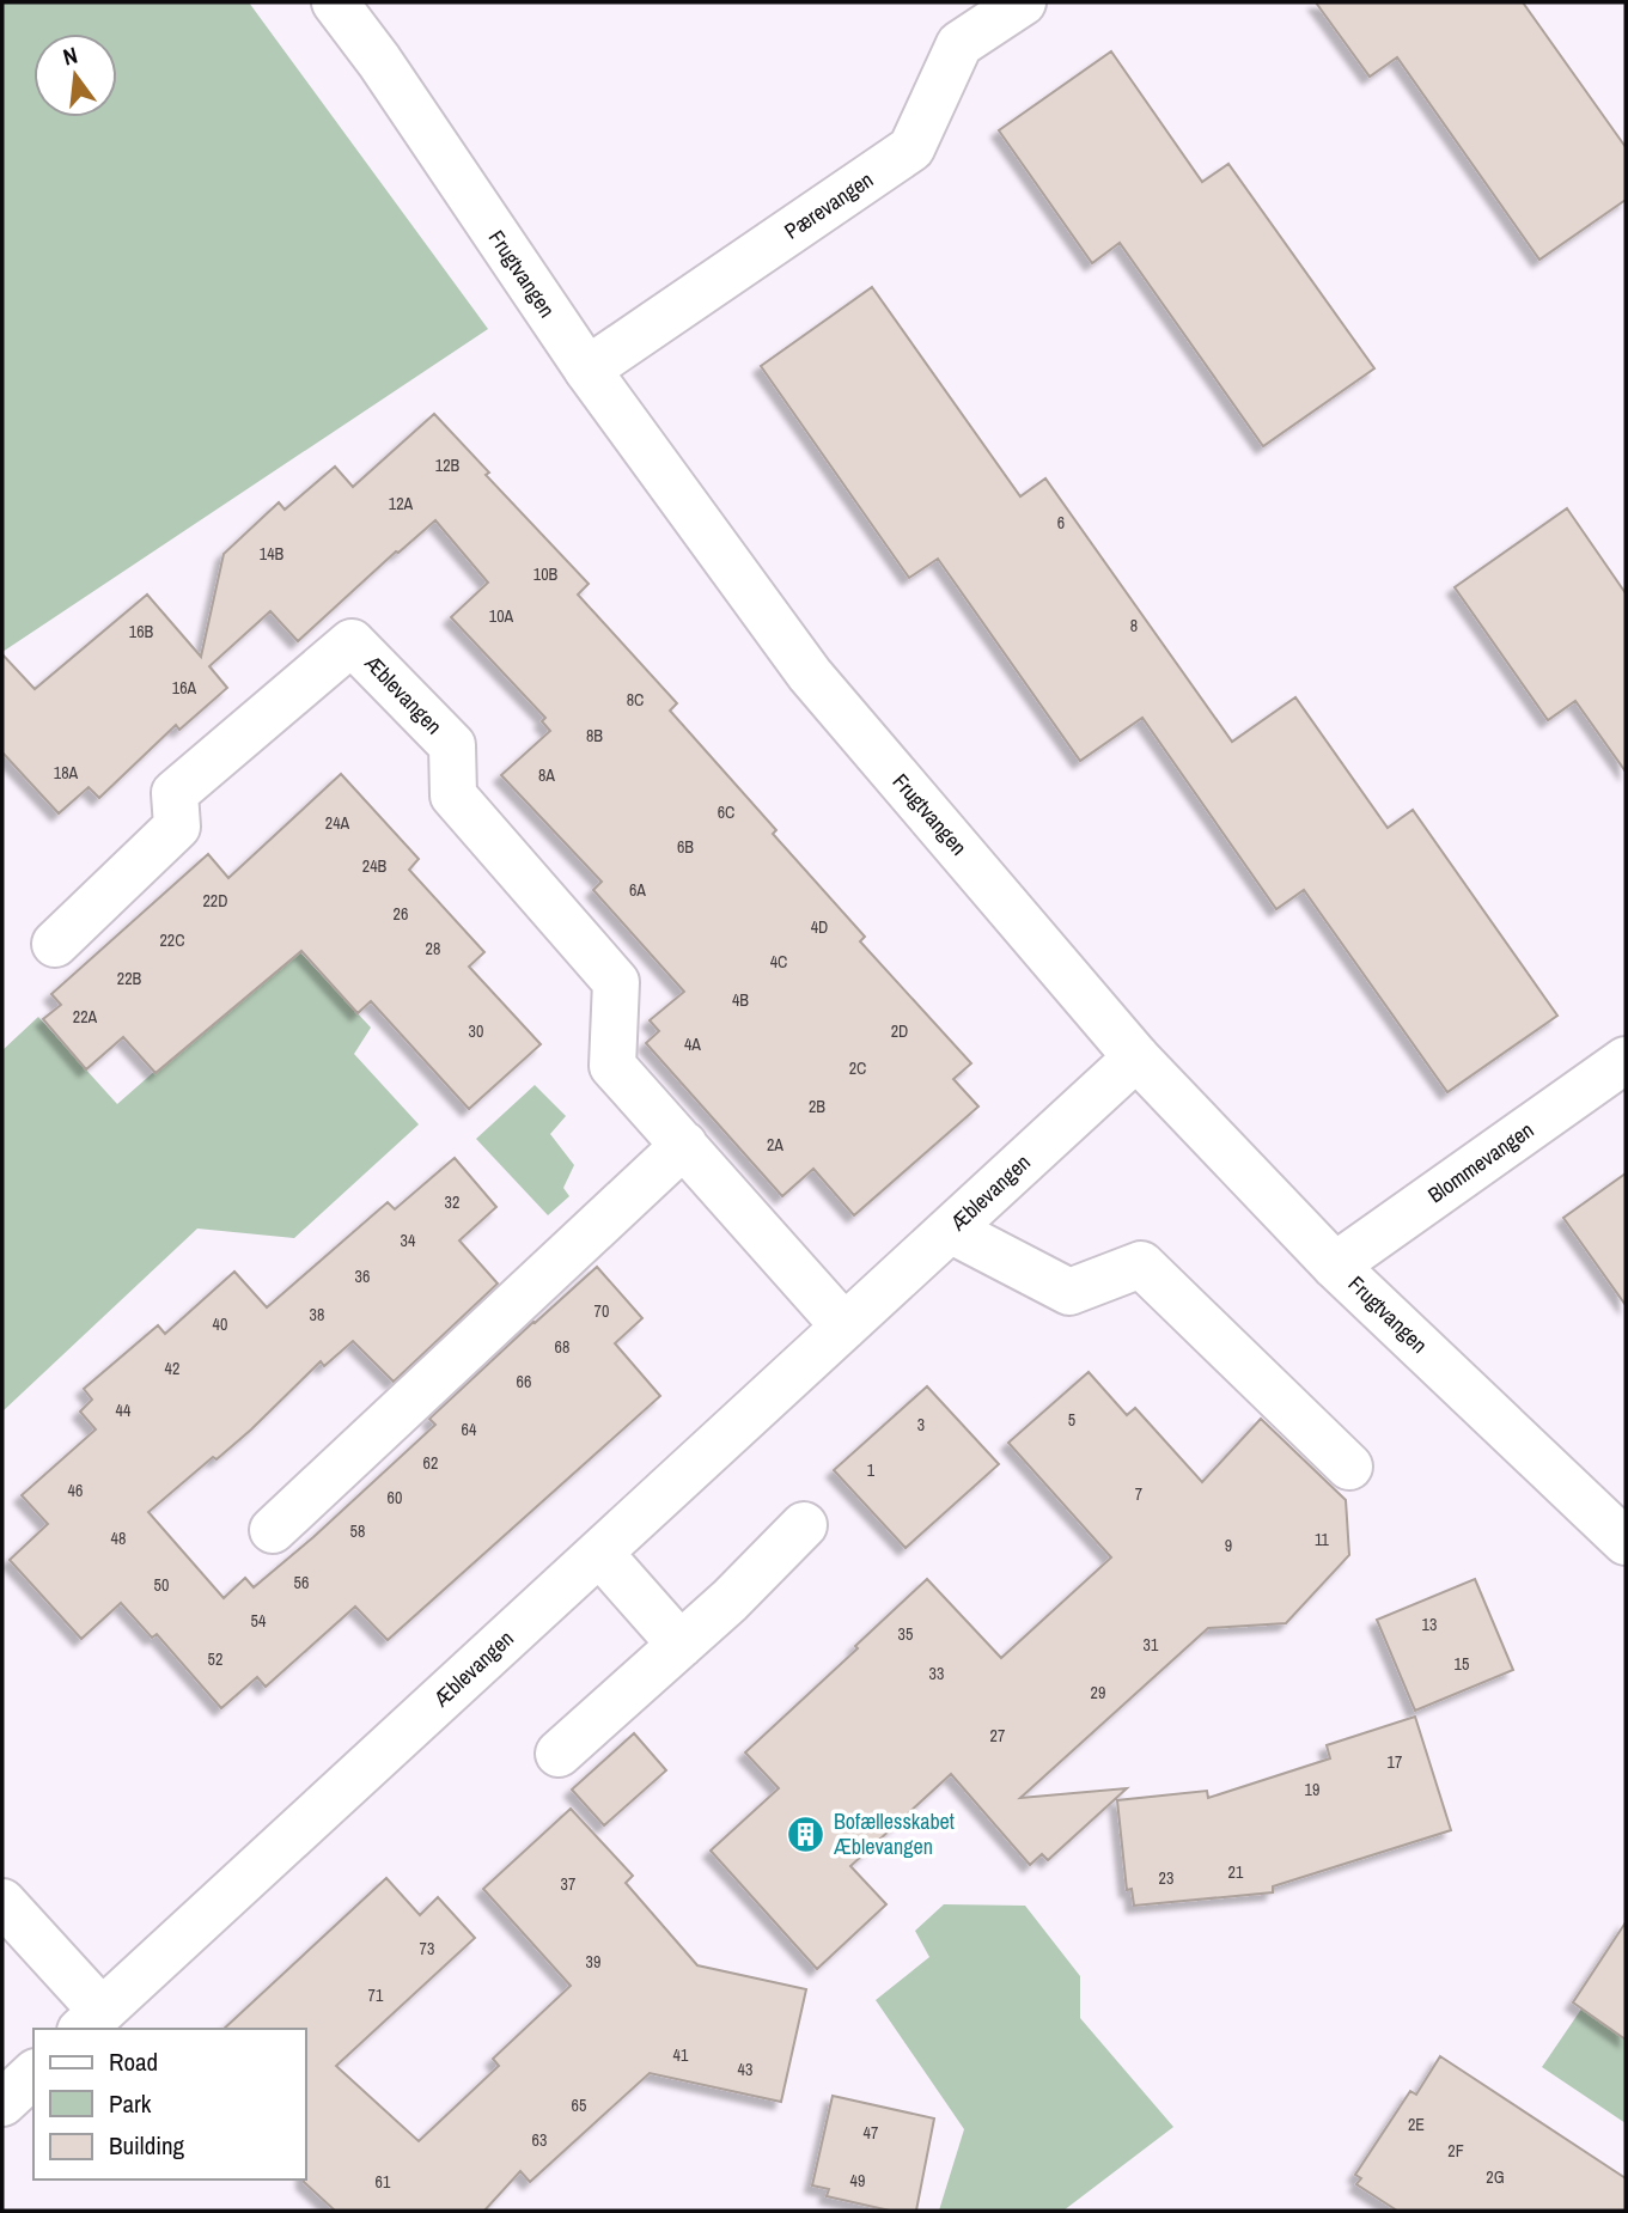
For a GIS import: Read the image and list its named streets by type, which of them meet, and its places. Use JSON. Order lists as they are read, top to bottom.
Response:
{
  "streets": {
    "street": [
      "Pærevangen",
      "Frugtvangen",
      "Æblevangen",
      "Blommevangen"
    ]
  },
  "crossings": [
    ["Pærevangen", "Frugtvangen"],
    ["Frugtvangen", "Æblevangen"],
    ["Frugtvangen", "Blommevangen"]
  ],
  "places": {
    "building": ["Bofællesskabet Æblevangen"]
  },
  "house_numbers": [
    "12B",
    "12A",
    "6",
    "14B",
    "10B",
    "10A",
    "8",
    "16B",
    "16A",
    "8C",
    "8B",
    "18A",
    "8A",
    "6C",
    "24A",
    "6B",
    "24B",
    "6A",
    "22D",
    "26",
    "4D",
    "22C",
    "28",
    "4C",
    "22B",
    "4B",
    "22A",
    "30",
    "2D",
    "4A",
    "2C",
    "2B",
    "2A",
    "32",
    "34",
    "36",
    "70",
    "38",
    "40",
    "68",
    "42",
    "66",
    "44",
    "5",
    "3",
    "64",
    "62",
    "1",
    "46",
    "7",
    "60",
    "58",
    "48",
    "11",
    "9",
    "56",
    "50",
    "54",
    "13",
    "35",
    "31",
    "52",
    "15",
    "33",
    "29",
    "27",
    "17",
    "19",
    "21",
    "23",
    "37",
    "73",
    "39",
    "71",
    "41",
    "43",
    "65",
    "2E",
    "47",
    "63",
    "2F",
    "2G",
    "49",
    "61"
  ],
  "legend": ["Road", "Park", "Building"],
  "north": "top"
}
